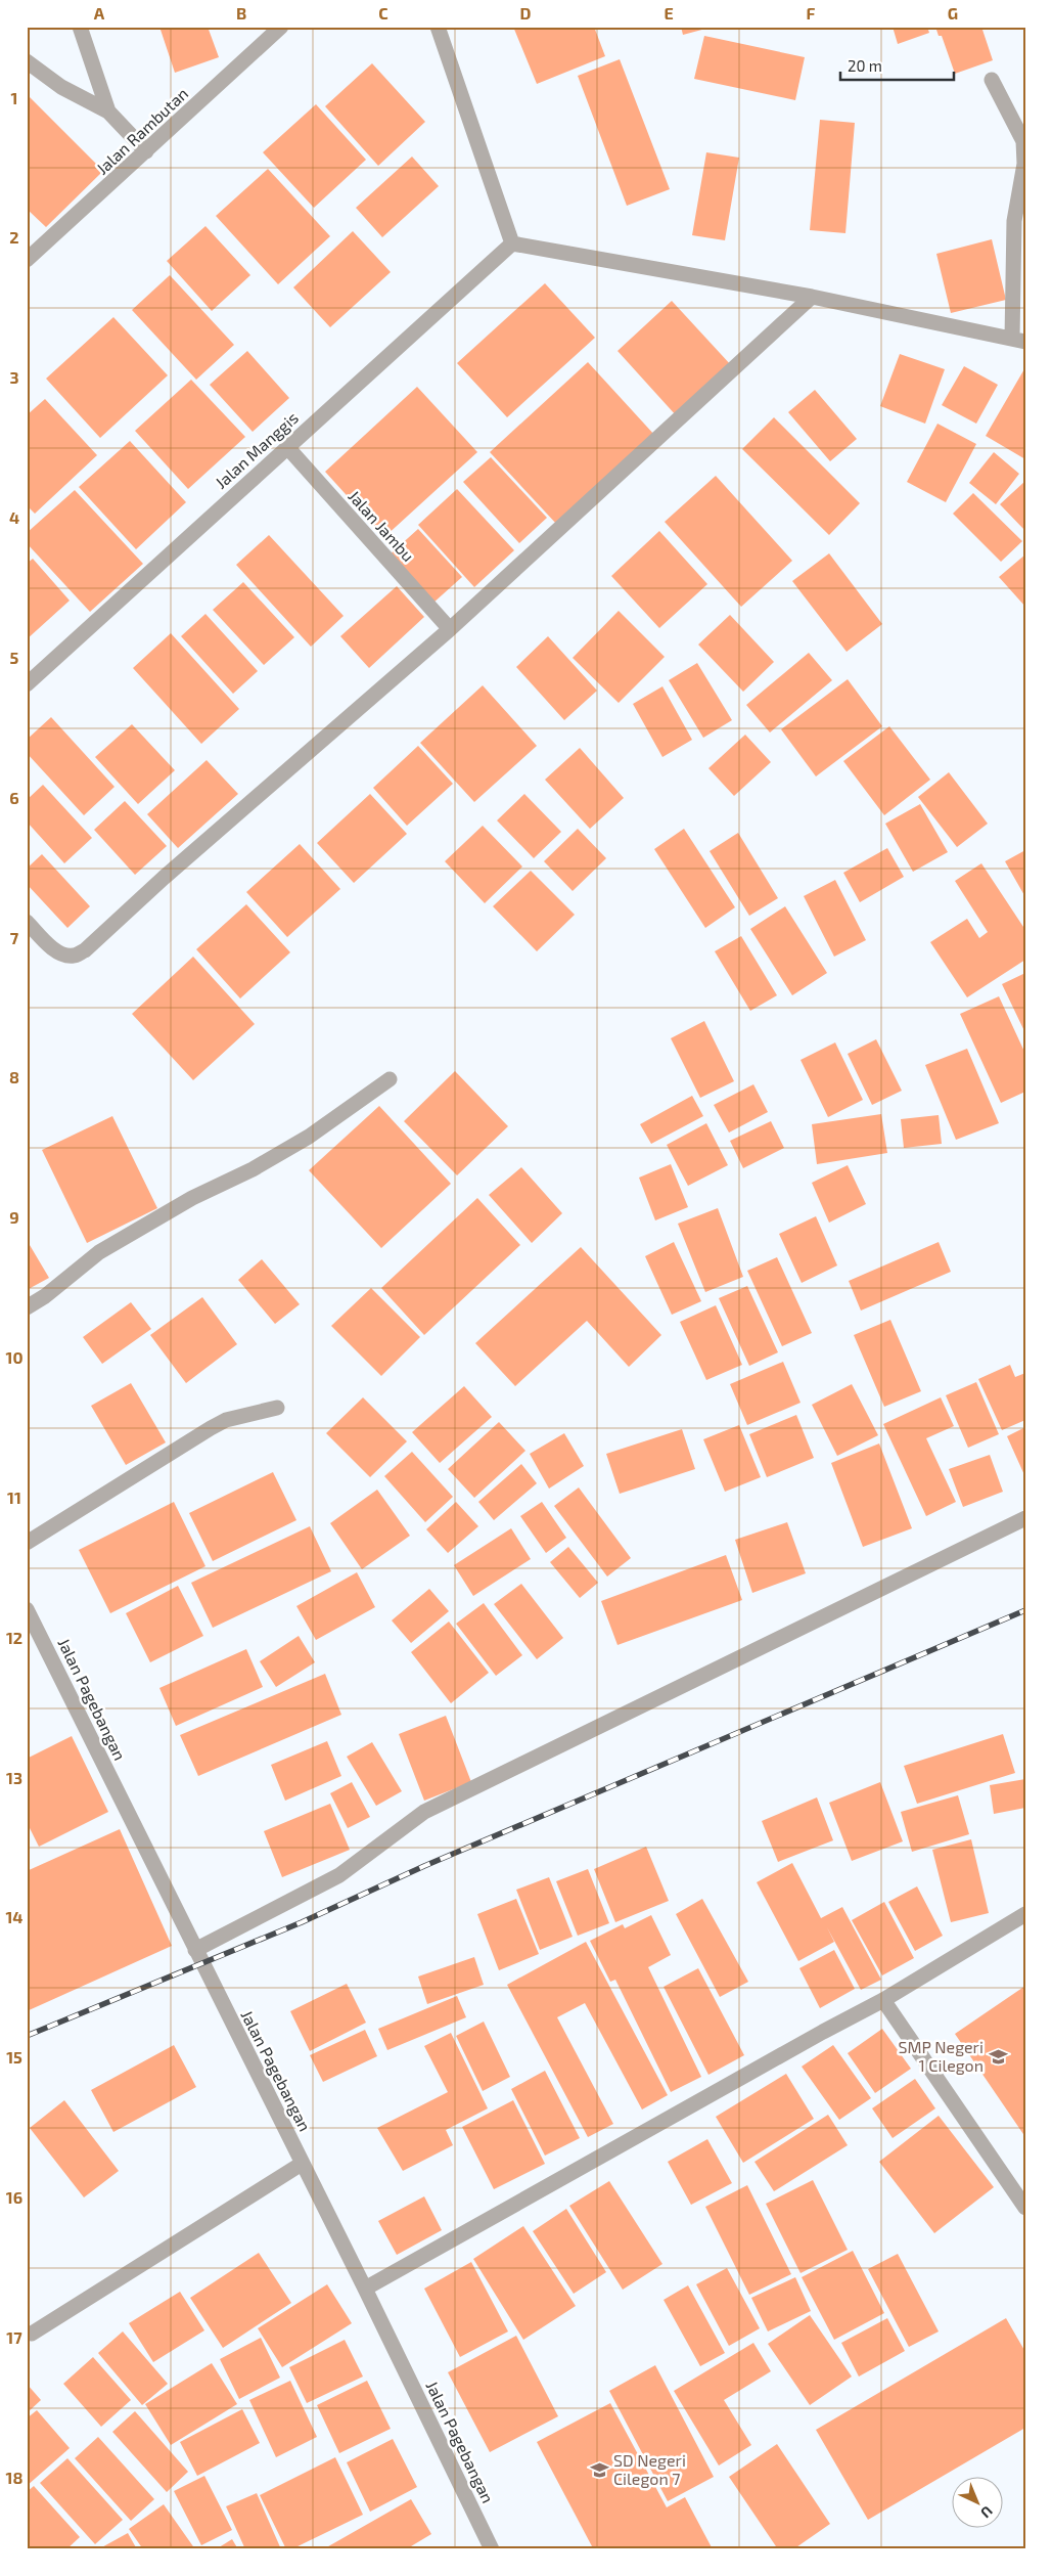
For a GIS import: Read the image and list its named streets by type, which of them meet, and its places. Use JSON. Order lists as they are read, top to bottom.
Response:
{
  "streets": {
    "street": [
      "Jalan Rambutan",
      "Jalan Manggis",
      "Jalan Jambu",
      "Jalan Pagebangan"
    ]
  },
  "crossings": [
    ["Jalan Manggis", "Jalan Jambu"]
  ],
  "places": {
    "school or university": ["SMP Negeri 1 Cilegon", "SD Negeri Cilegon 7"]
  },
  "scale_bar": "20 m",
  "north": "bottom right",
  "grid": {
    "columns": [
      "A",
      "B",
      "C",
      "D",
      "E",
      "F",
      "G"
    ],
    "rows": [
      "1",
      "2",
      "3",
      "4",
      "5",
      "6",
      "7",
      "8",
      "9",
      "10",
      "11",
      "12",
      "13",
      "14",
      "15",
      "16",
      "17",
      "18"
    ]
  }
}
